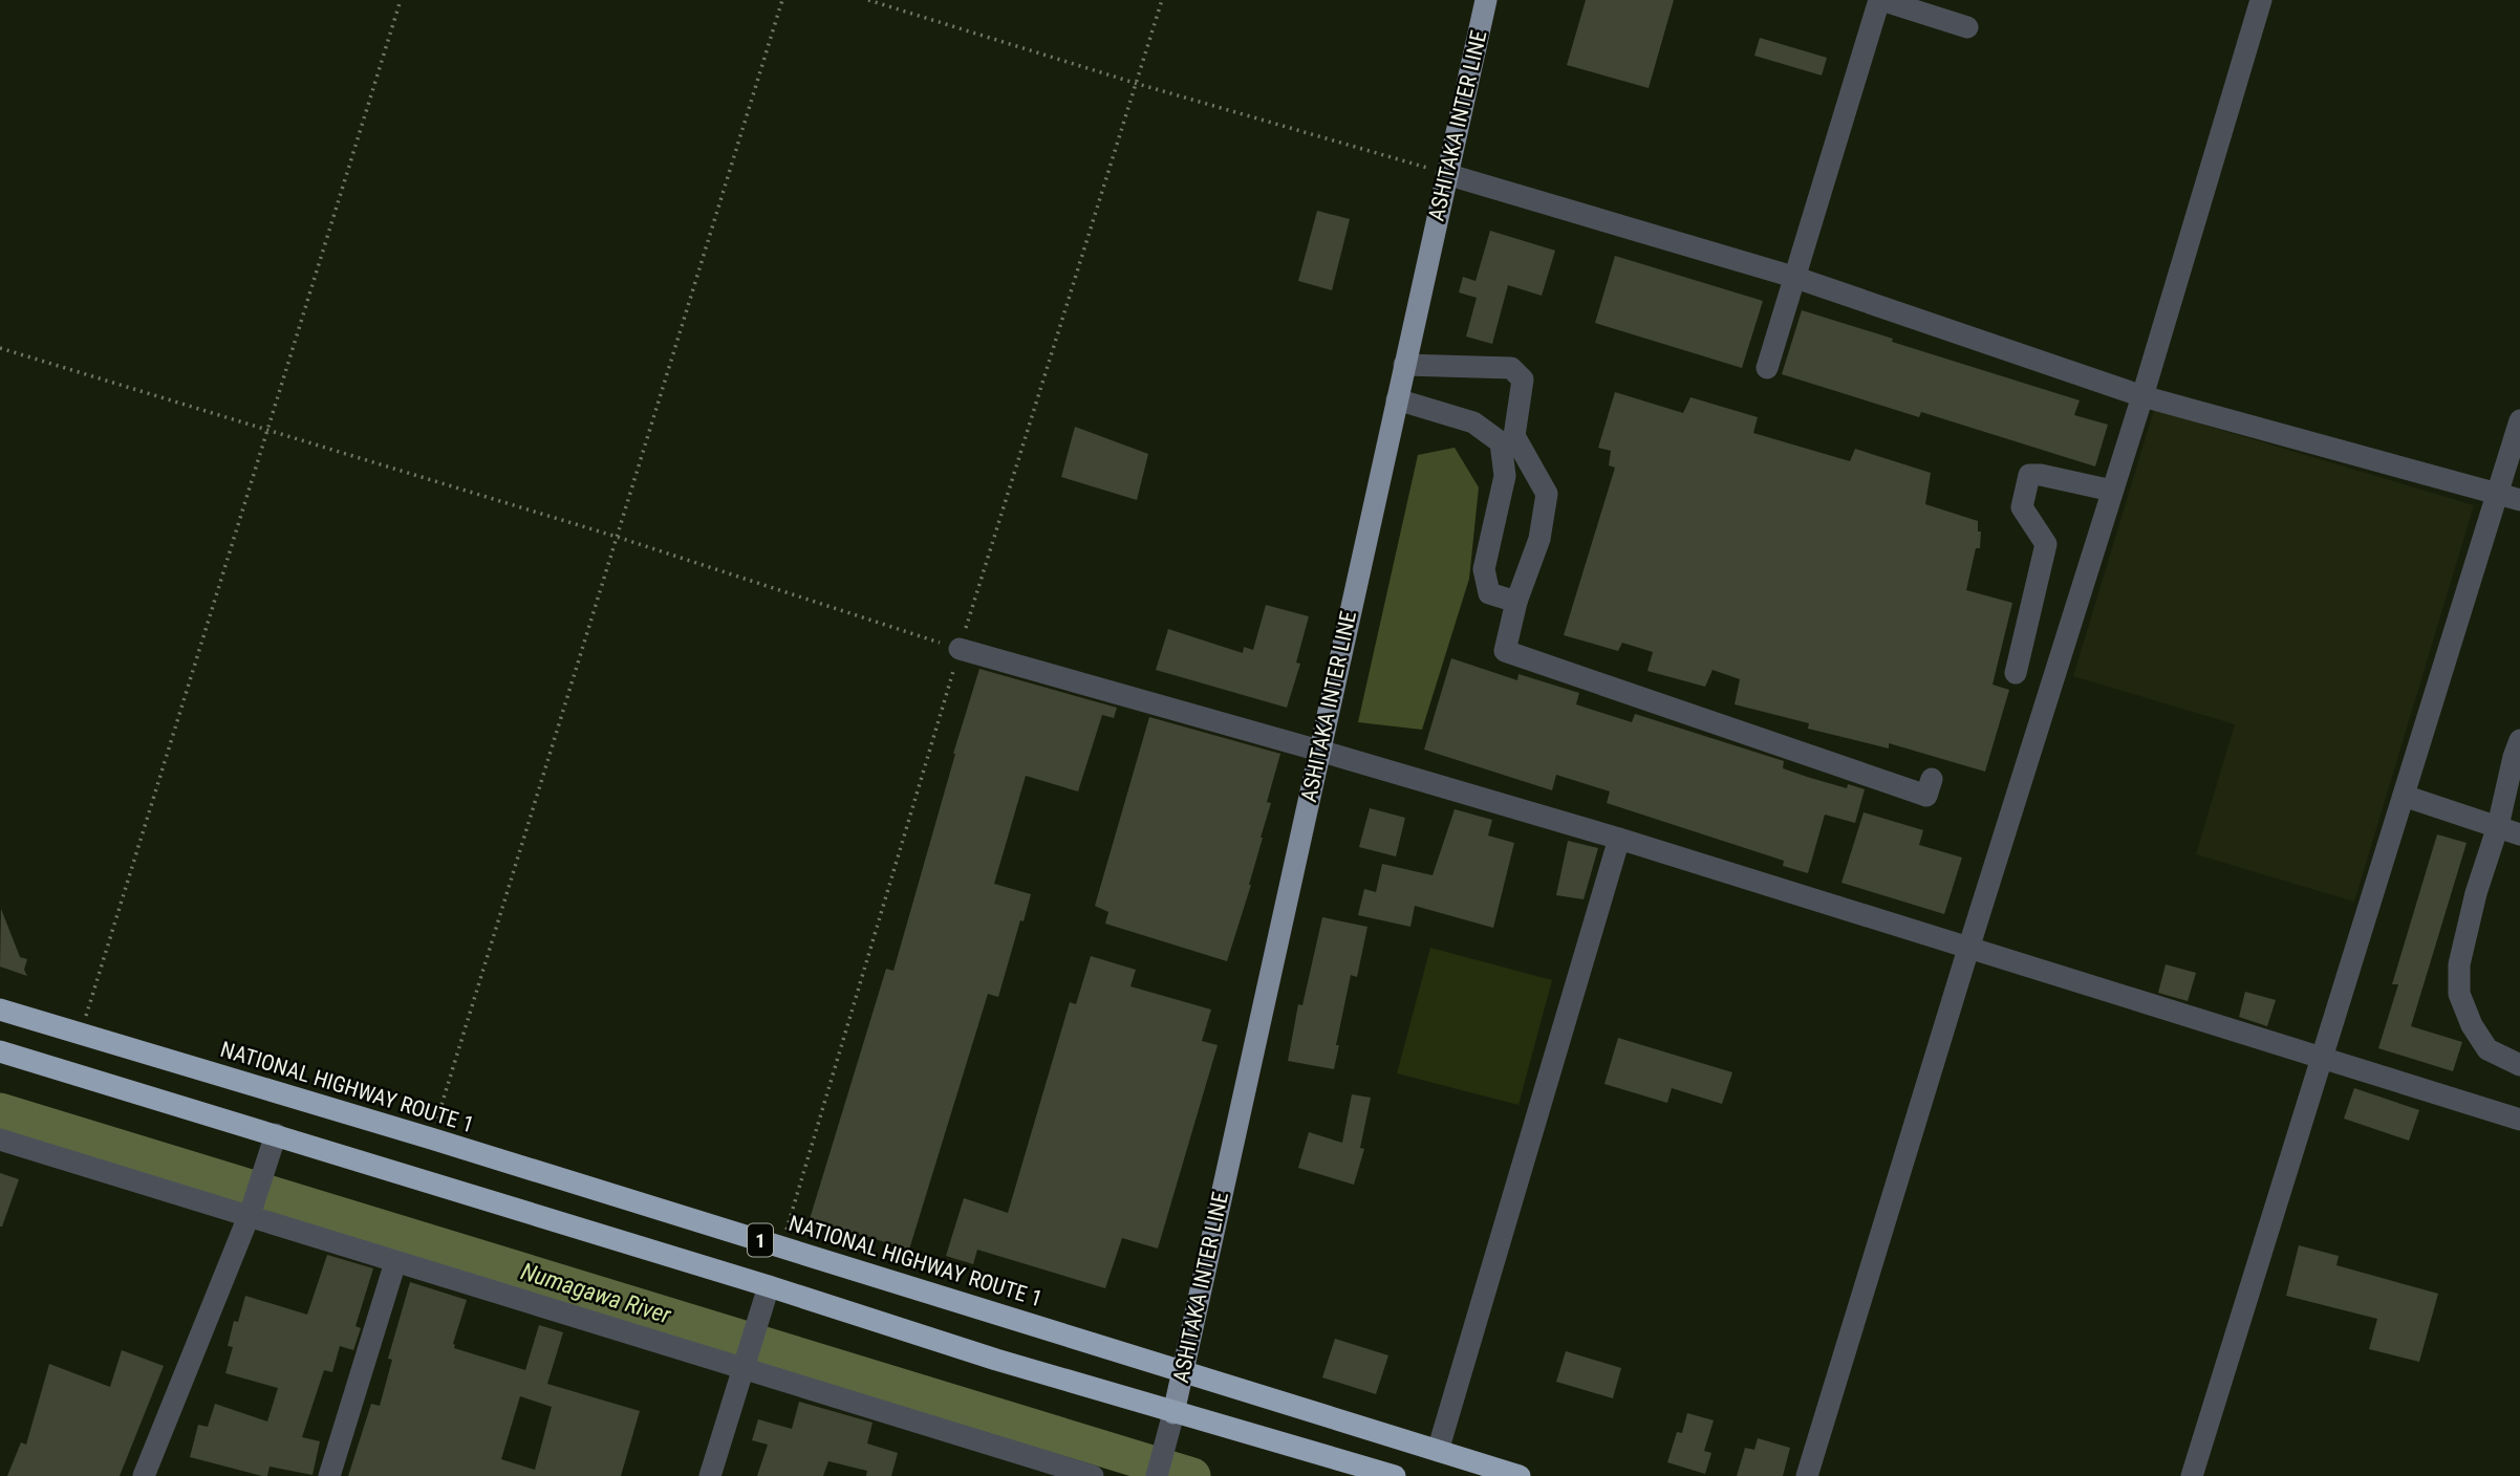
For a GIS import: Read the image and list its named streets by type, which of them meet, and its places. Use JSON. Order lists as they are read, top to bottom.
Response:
{
  "streets": {
    "highway": ["NATIONAL HIGHWAY ROUTE 1", "1"],
    "main road": ["ASHITAKA INTER LINE"]
  },
  "crossings": [
    ["ASHITAKA INTER LINE", "NATIONAL HIGHWAY ROUTE 1"],
    ["ASHITAKA INTER LINE", "1"]
  ],
  "water": ["Numagawa River"]
}
